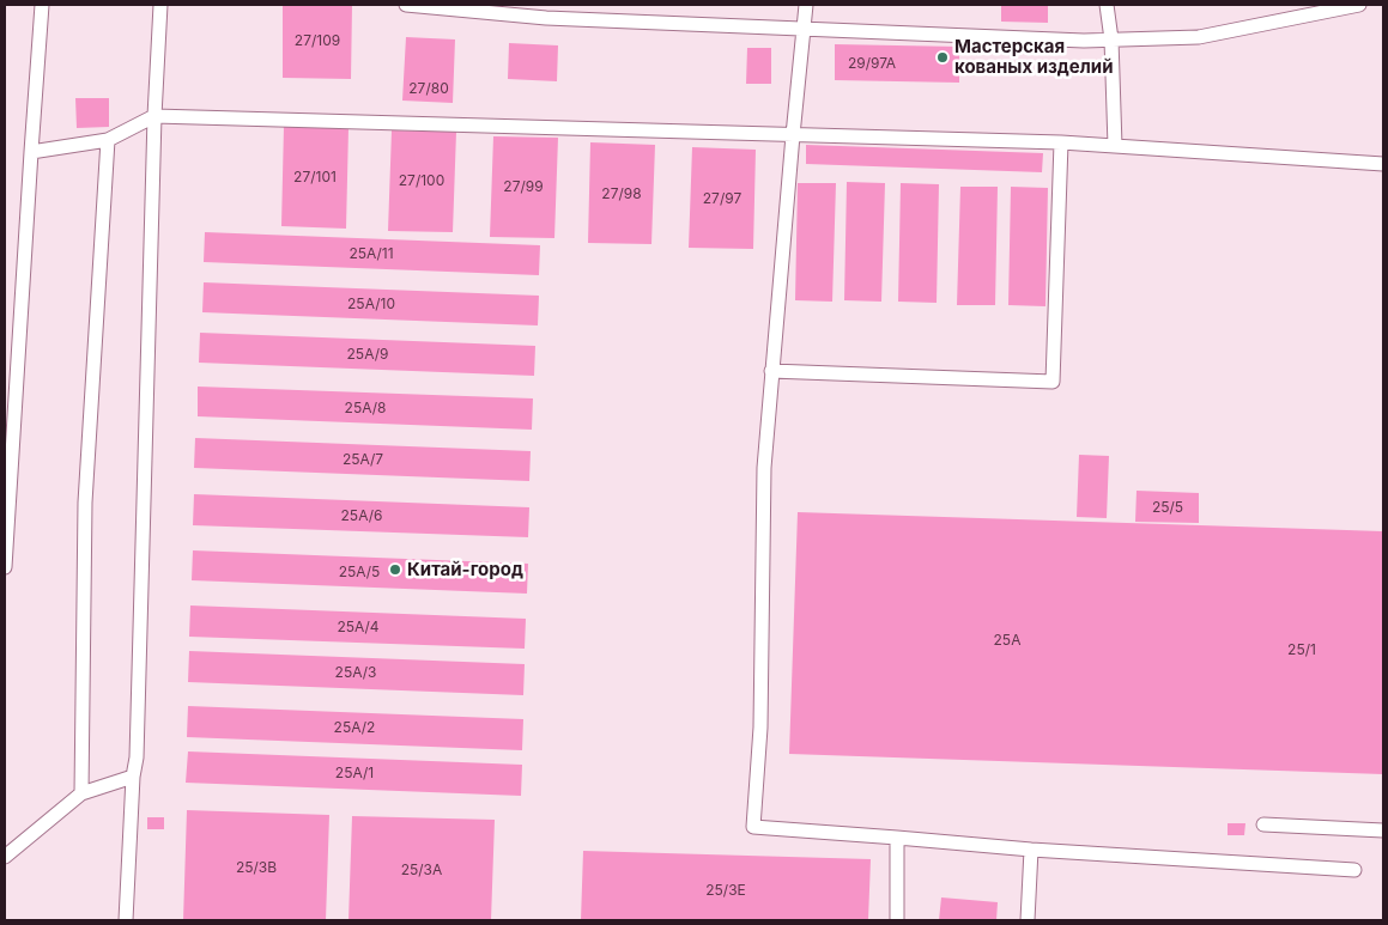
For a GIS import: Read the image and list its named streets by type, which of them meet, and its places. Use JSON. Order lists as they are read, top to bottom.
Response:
{
  "places": ["Мастерская кованых изделий", "Китай-город"],
  "house_numbers": [
    "27/109",
    "29/97А",
    "27/80",
    "27/101",
    "27/100",
    "27/99",
    "27/98",
    "27/97",
    "25А/11",
    "25А/10",
    "25А/9",
    "25А/8",
    "25А/7",
    "25/5",
    "25А/6",
    "25А/5",
    "25А/4",
    "25А",
    "25/1",
    "25А/3",
    "25А/2",
    "25А/1",
    "25/3В",
    "25/3А",
    "25/3Е"
  ]
}
